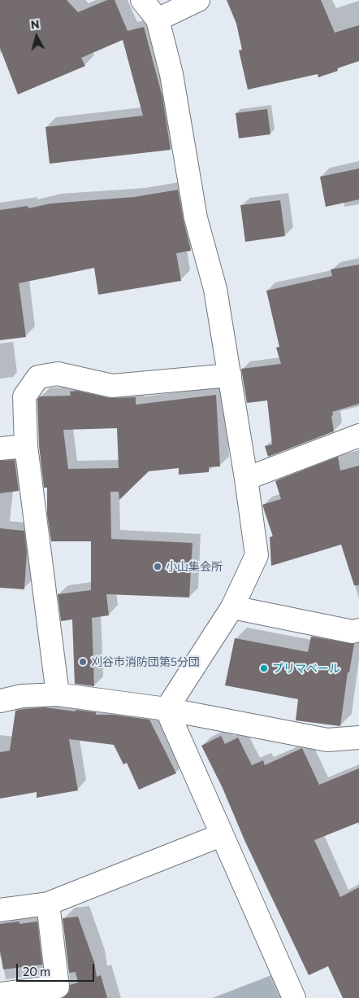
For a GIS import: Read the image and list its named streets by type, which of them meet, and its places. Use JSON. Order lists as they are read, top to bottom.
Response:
{
  "places": ["小山集会所", "刈谷市消防団第5分団", "プリマベール"],
  "scale_bar": "20 m",
  "north": "top"
}
